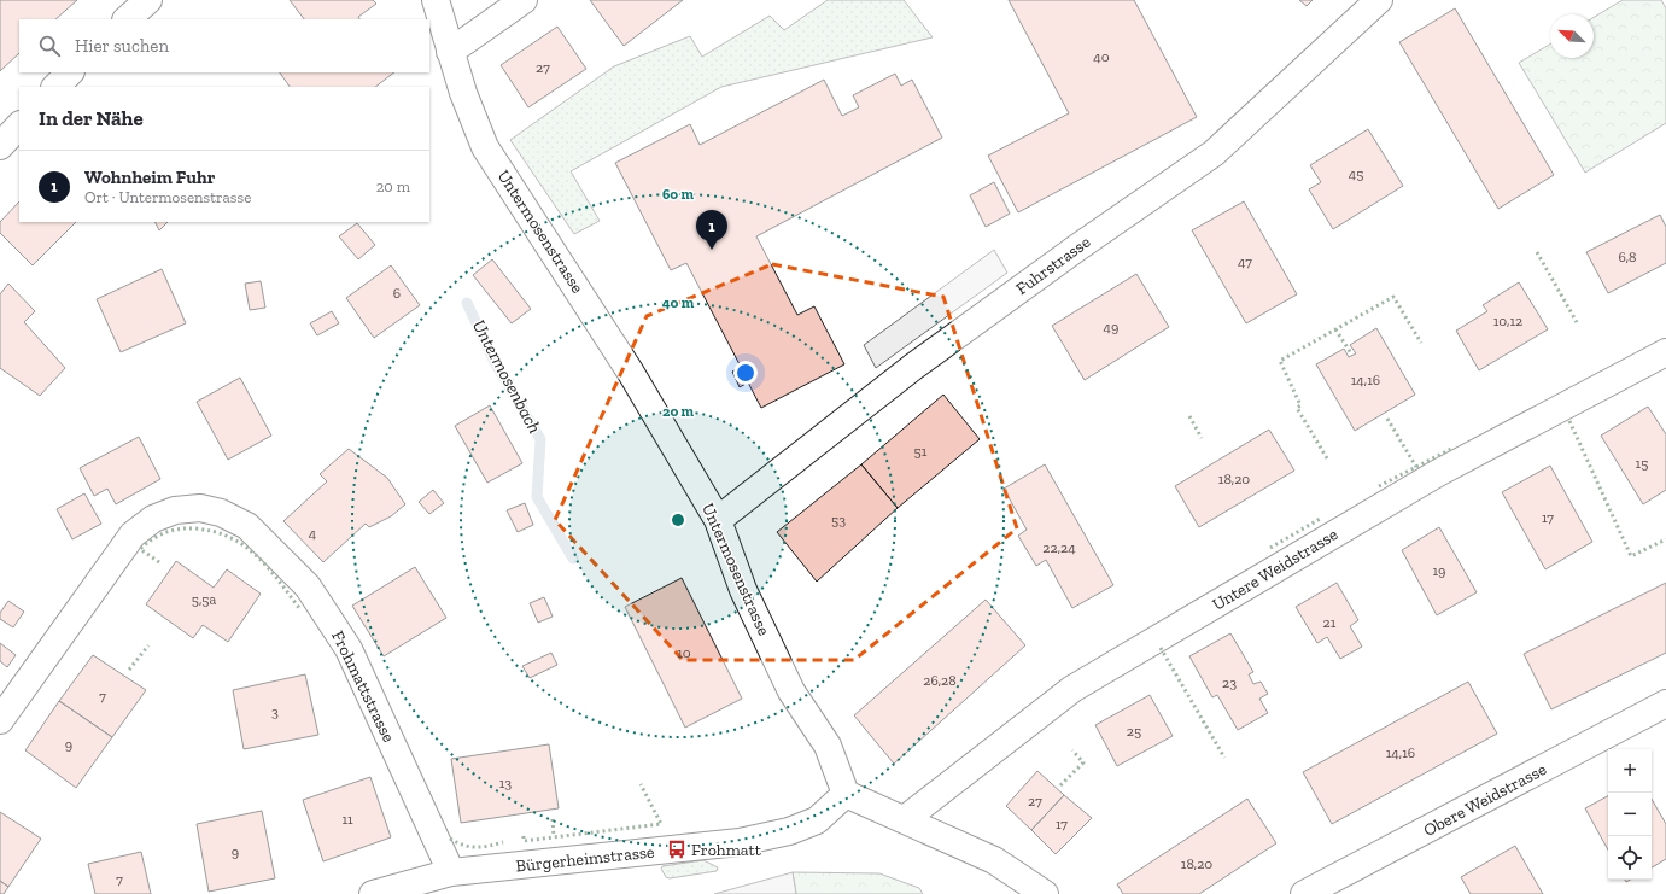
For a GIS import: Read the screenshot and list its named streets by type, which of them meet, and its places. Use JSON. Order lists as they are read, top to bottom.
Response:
{
  "streets": {
    "street": [
      "Untermosenstrasse",
      "Fuhrstrasse",
      "Untere Weidstrasse",
      "Frohmattstrasse",
      "Obere Weidstrasse",
      "Bürgerheimstrasse"
    ]
  },
  "crossings": [
    ["Untermosenstrasse", "Fuhrstrasse"],
    ["Untermosenstrasse", "Bürgerheimstrasse"],
    ["Frohmattstrasse", "Bürgerheimstrasse"]
  ],
  "water": ["Untermosenbach"],
  "places": {
    "bus stop": ["Frohmatt"]
  },
  "house_numbers": [
    "40",
    "27",
    "45",
    "6,8",
    "47",
    "6",
    "10,12",
    "49",
    "14,16",
    "51",
    "15",
    "18,20",
    "17",
    "53",
    "4",
    "22,24",
    "19",
    "5,5a",
    "21",
    "10",
    "26,28",
    "23",
    "7",
    "3",
    "25",
    "9",
    "14,16",
    "13",
    "27",
    "11",
    "17",
    "9",
    "18,20",
    "7"
  ],
  "north": "top left",
  "page": {
    "search": "Hier suchen",
    "heading": "In der Nähe",
    "list": [
      {
        "mark": "1",
        "name": "Wohnheim Fuhr",
        "note": "Ort · Untermosenstrasse",
        "value": "20 m"
      }
    ],
    "pins": "1",
    "map_buttons": ["+", "−"]
  },
  "rings": ["60 m", "40 m", "20 m"]
}
